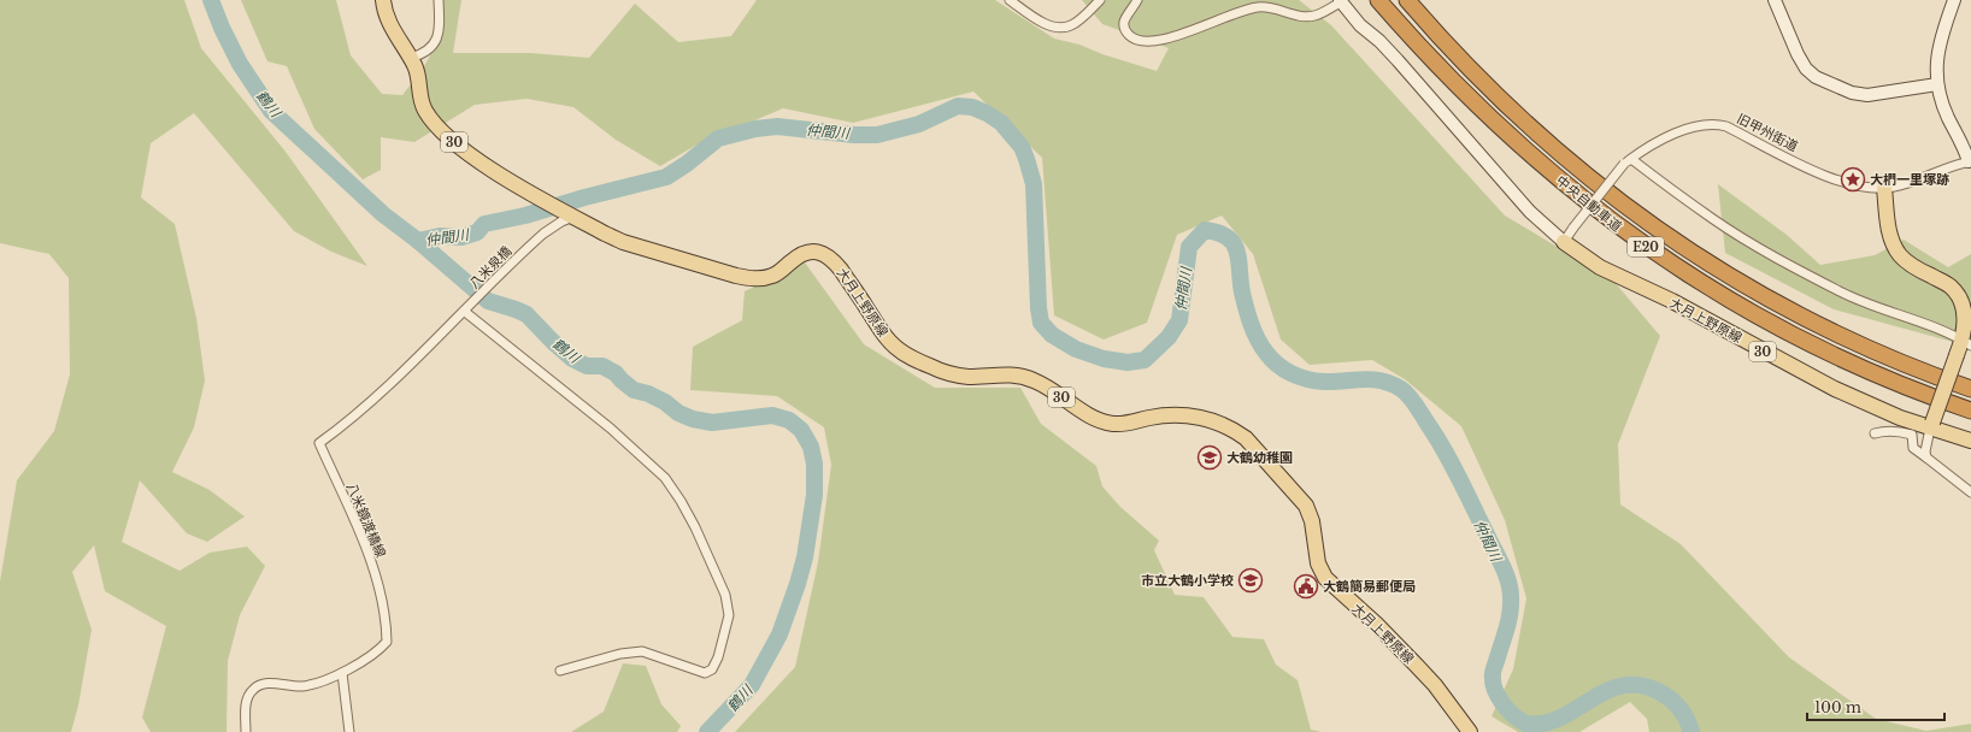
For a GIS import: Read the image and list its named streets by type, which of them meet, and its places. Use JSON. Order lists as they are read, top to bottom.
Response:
{
  "streets": {
    "highway": ["中央自動車道", "E20"],
    "main road": ["30", "大月上野原線"],
    "street": ["旧甲州街道", "八米泉橋", "八米鏡渡橋線"]
  },
  "crossings": [
    ["旧甲州街道", "大月上野原線"],
    ["八米泉橋", "大月上野原線"],
    ["八米泉橋", "八米鏡渡橋線"]
  ],
  "water": ["鶴川", "仲間川"],
  "places": {
    "place": ["大椚一里塚跡"],
    "school or university": ["大鶴幼稚園", "市立大鶴小学校"],
    "public building": ["大鶴簡易郵便局"]
  },
  "scale_bar": "100 m"
}
